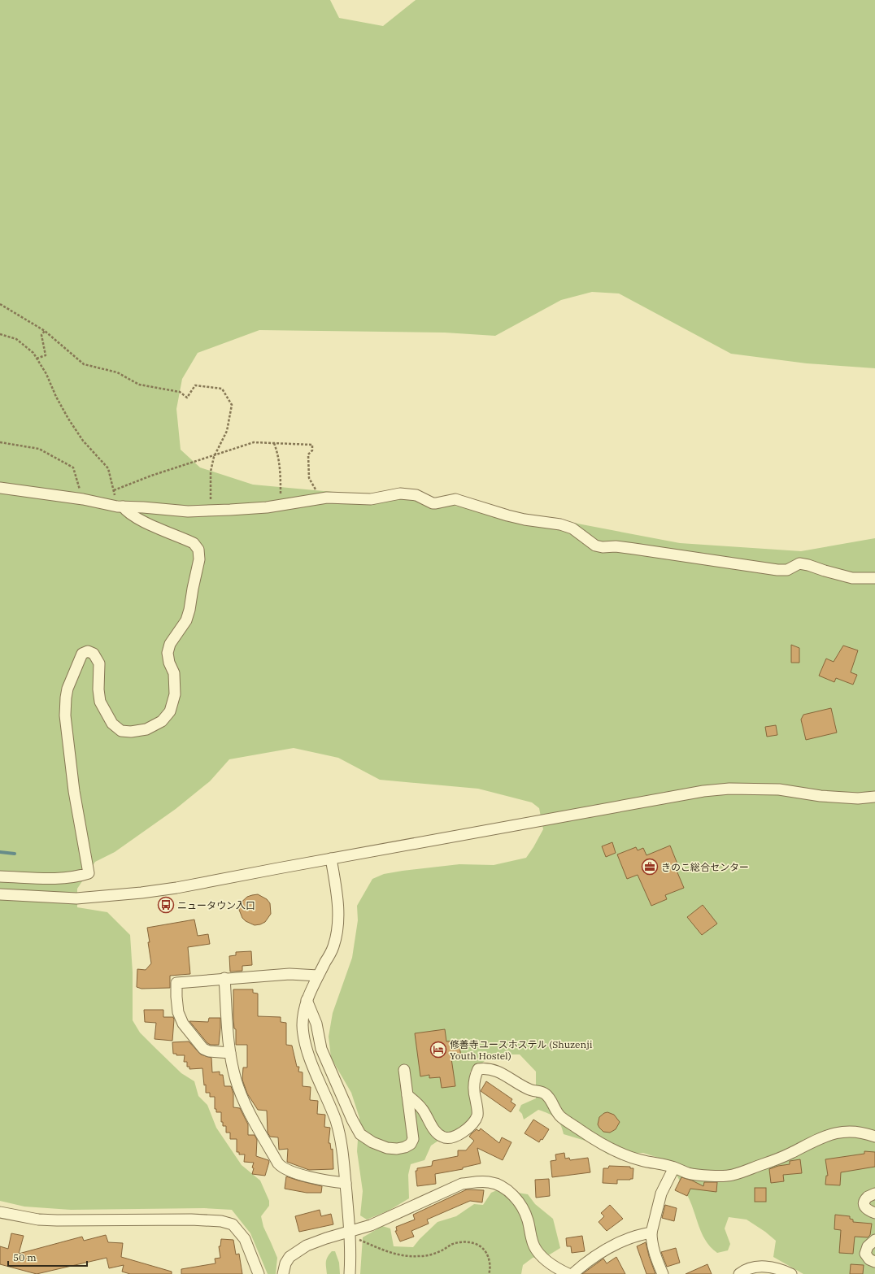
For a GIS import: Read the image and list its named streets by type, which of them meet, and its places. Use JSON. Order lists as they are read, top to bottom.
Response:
{
  "places": {
    "office": ["きのこ総合センター"],
    "bus stop": ["ニュータウン入口"],
    "hotel": ["修善寺ユースホステル (Shuzenji Youth Hostel)"]
  },
  "scale_bar": "50 m"
}
